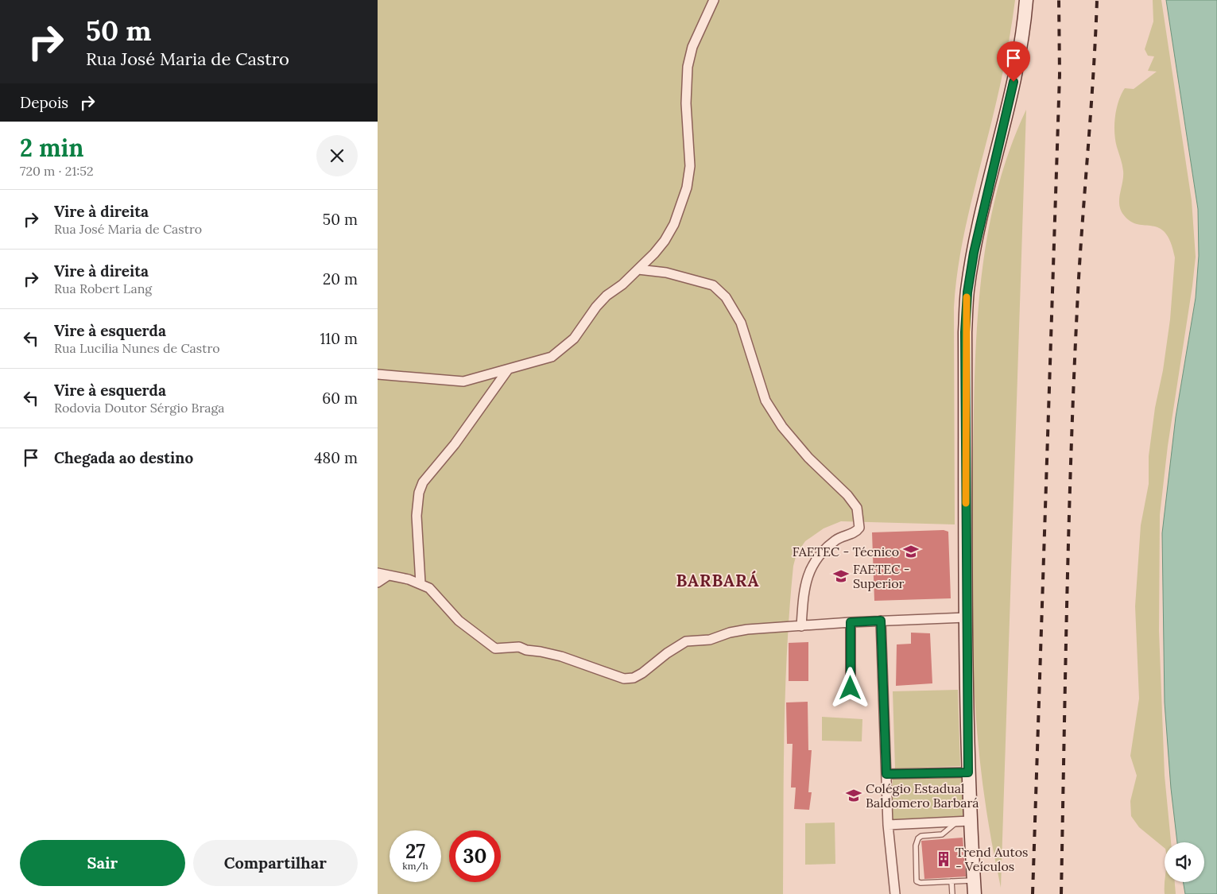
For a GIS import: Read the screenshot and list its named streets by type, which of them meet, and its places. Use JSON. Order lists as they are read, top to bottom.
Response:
{
  "districts": ["BARBARÁ"],
  "places": {
    "school or university": ["FAETEC - Técnico", "FAETEC - Superior", "Colégio Estadual Baldomero Barbará"],
    "building": ["Trend Autos - Veículos"]
  },
  "page": {
    "turn": ["50 m", "Rua José Maria de Castro"],
    "then": "Depois",
    "heading": ["2 min", "720 m · 21:52"],
    "list": [
      {
        "name": "Vire à direita",
        "note": "Rua José Maria de Castro",
        "value": "50 m"
      },
      {
        "name": "Vire à direita",
        "note": "Rua Robert Lang",
        "value": "20 m"
      },
      {
        "name": "Vire à esquerda",
        "note": "Rua Lucilia Nunes de Castro",
        "value": "110 m"
      },
      {
        "name": "Vire à esquerda",
        "note": "Rodovia Doutor Sérgio Braga",
        "value": "60 m"
      },
      {
        "name": "Chegada ao destino",
        "value": "480 m"
      }
    ],
    "speed": "27 km/h",
    "limit": "30",
    "buttons": ["Sair", "Compartilhar"]
  }
}
